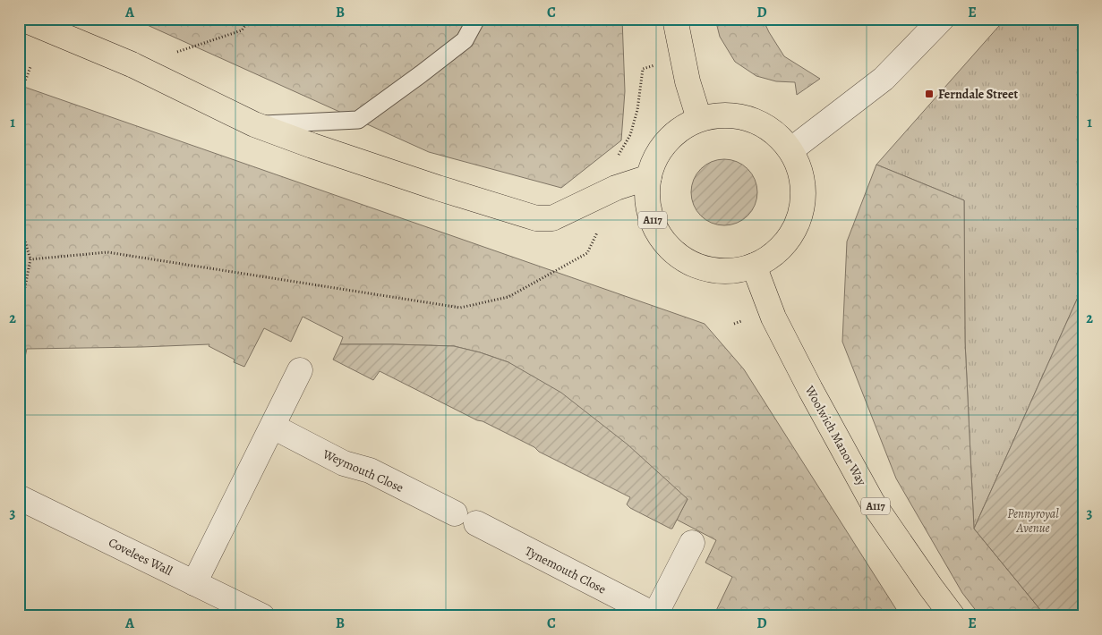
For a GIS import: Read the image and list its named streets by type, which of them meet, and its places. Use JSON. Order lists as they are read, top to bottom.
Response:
{
  "streets": {
    "main road": ["A117", "Woolwich Manor Way"],
    "street": ["Weymouth Close", "Covelees Wall", "Tynemouth Close"]
  },
  "crossings": [
    ["A117", "Woolwich Manor Way"]
  ],
  "parks": ["Pennyroyal Avenue"],
  "places": {
    "transit": ["Ferndale Street"]
  },
  "grid": {
    "columns": [
      "A",
      "B",
      "C",
      "D",
      "E"
    ],
    "rows": ["1", "2", "3"]
  }
}
